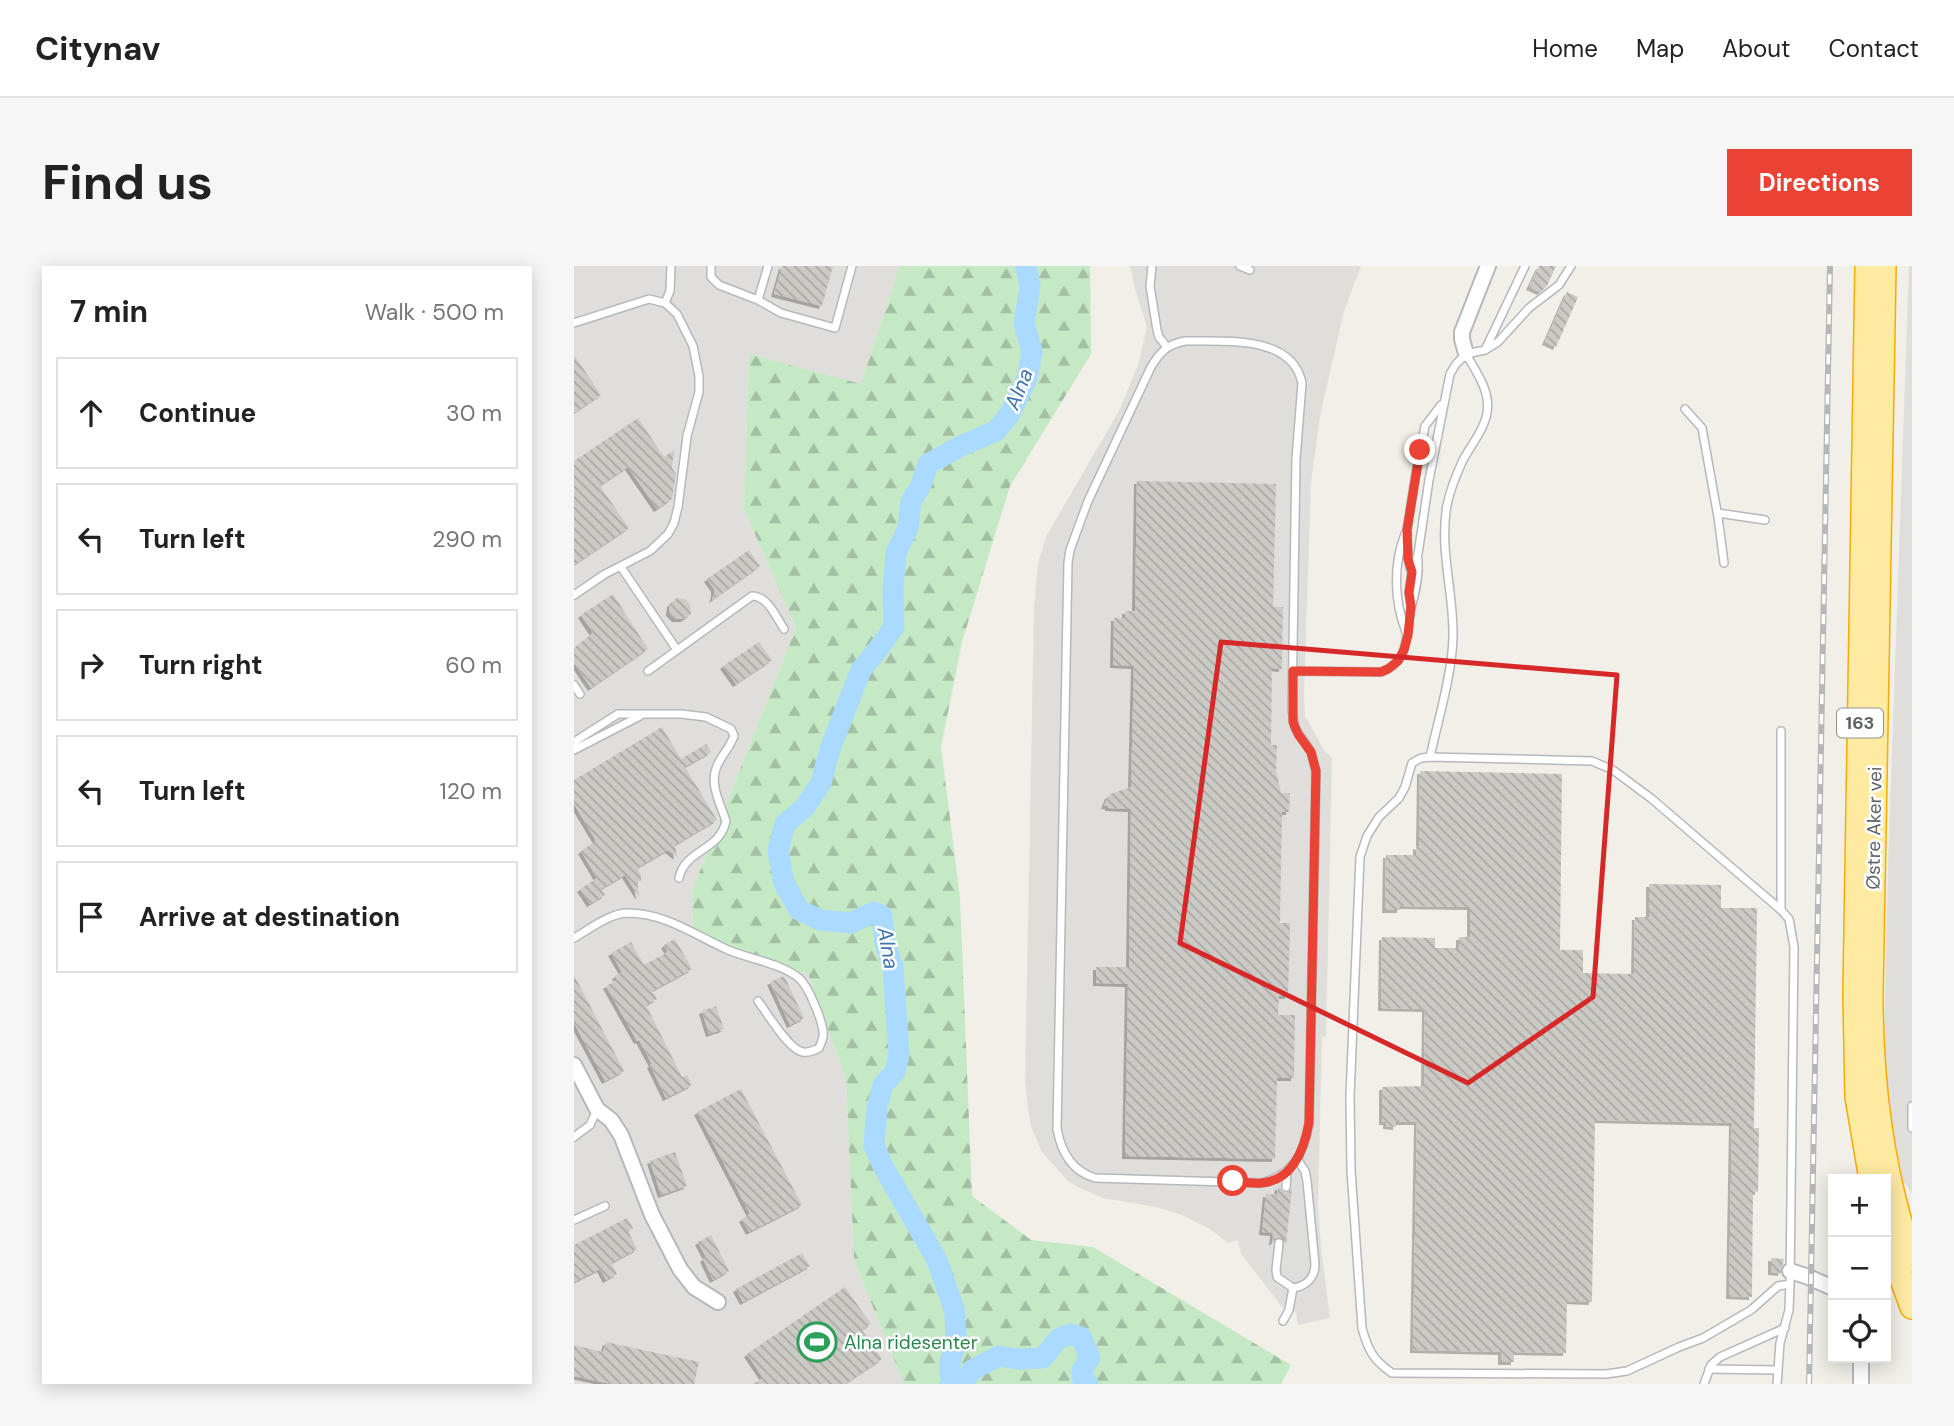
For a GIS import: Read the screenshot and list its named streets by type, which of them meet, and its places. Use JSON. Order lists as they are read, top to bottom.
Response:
{
  "streets": {
    "highway": ["163", "Østre Aker vei"]
  },
  "water": ["Alna"],
  "places": {
    "sports": ["Alna ridesenter"]
  },
  "page": {
    "header": "Citynav",
    "nav": [
      "Home",
      "Map",
      "About",
      "Contact"
    ],
    "buttons": "Directions",
    "title": "Find us",
    "heading": ["7 min", "Walk · 500 m"],
    "list": [
      ["Continue", "30 m"],
      ["Turn left", "290 m"],
      ["Turn right", "60 m"],
      ["Turn left", "120 m"],
      "Arrive at destination"
    ],
    "map_buttons": ["+", "−"]
  }
}
